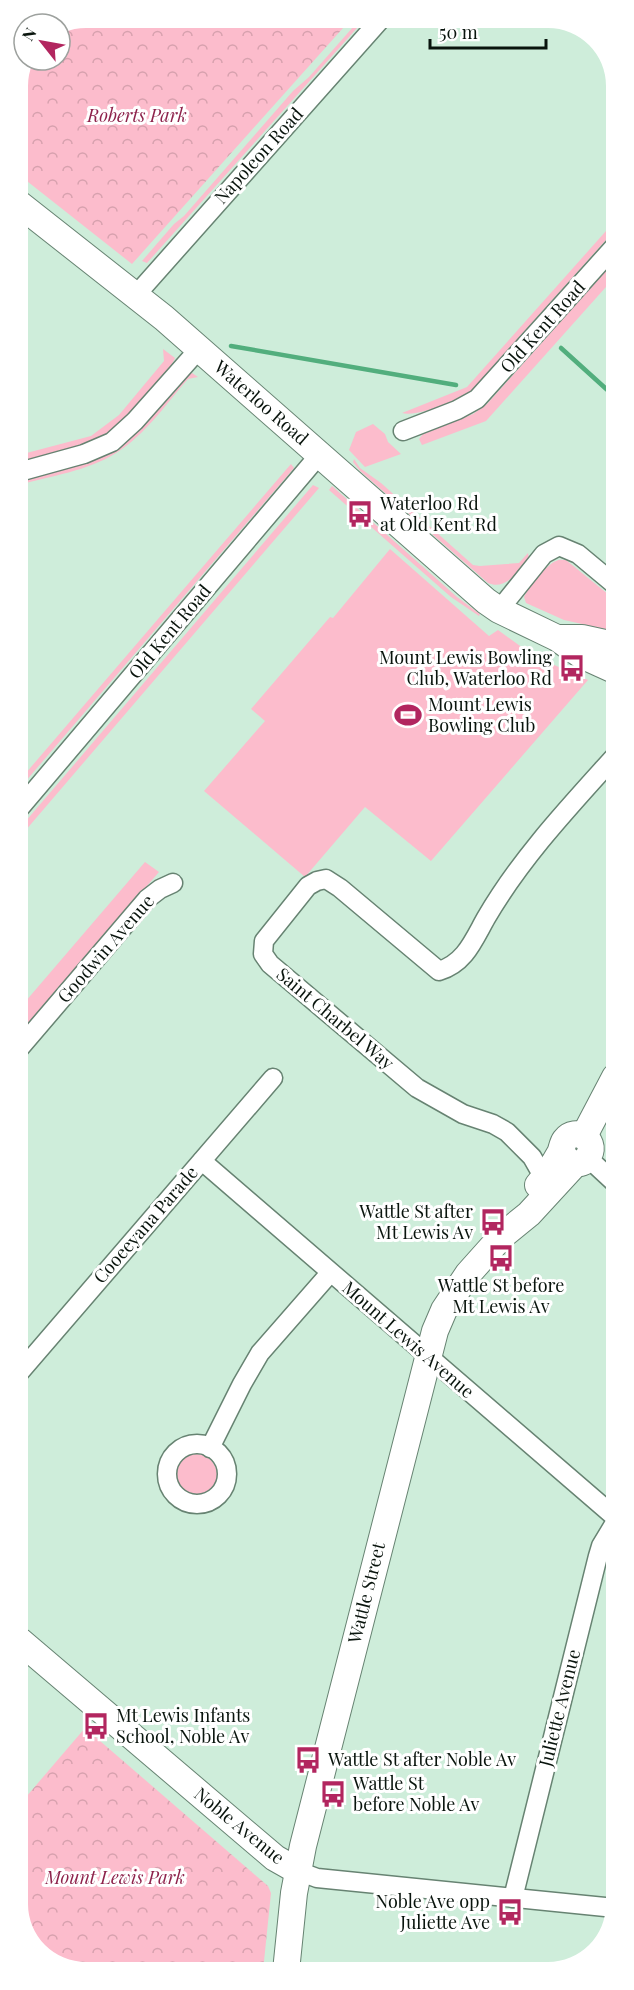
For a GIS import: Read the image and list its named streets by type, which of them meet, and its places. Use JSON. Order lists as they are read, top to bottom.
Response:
{
  "streets": {
    "main road": ["Waterloo Road", "Wattle Street", "Noble Avenue"],
    "street": [
      "Napoleon Road",
      "Old Kent Road",
      "Goodwin Avenue",
      "Saint Charbel Way",
      "Cooeeyana Parade",
      "Mount Lewis Avenue",
      "Juliette Avenue"
    ]
  },
  "crossings": [
    ["Napoleon Road", "Waterloo Road"],
    ["Old Kent Road", "Waterloo Road"],
    ["Saint Charbel Way", "Wattle Street"],
    ["Cooeeyana Parade", "Mount Lewis Avenue"],
    ["Mount Lewis Avenue", "Wattle Street"],
    ["Wattle Street", "Noble Avenue"],
    ["Juliette Avenue", "Noble Avenue"]
  ],
  "parks": ["Roberts Park", "Mount Lewis Park"],
  "places": {
    "bus stop": [
      "Waterloo Rd at Old Kent Rd",
      "Mount Lewis Bowling Club, Waterloo Rd",
      "Wattle St after Mt Lewis Av",
      "Wattle St before Mt Lewis Av",
      "Mt Lewis Infants School, Noble Av",
      "Wattle St after Noble Av",
      "Wattle St before Noble Av",
      "Noble Ave opp Juliette Ave"
    ],
    "sports": ["Mount Lewis Bowling Club"]
  },
  "scale_bar": "50 m",
  "north": "top left"
}
